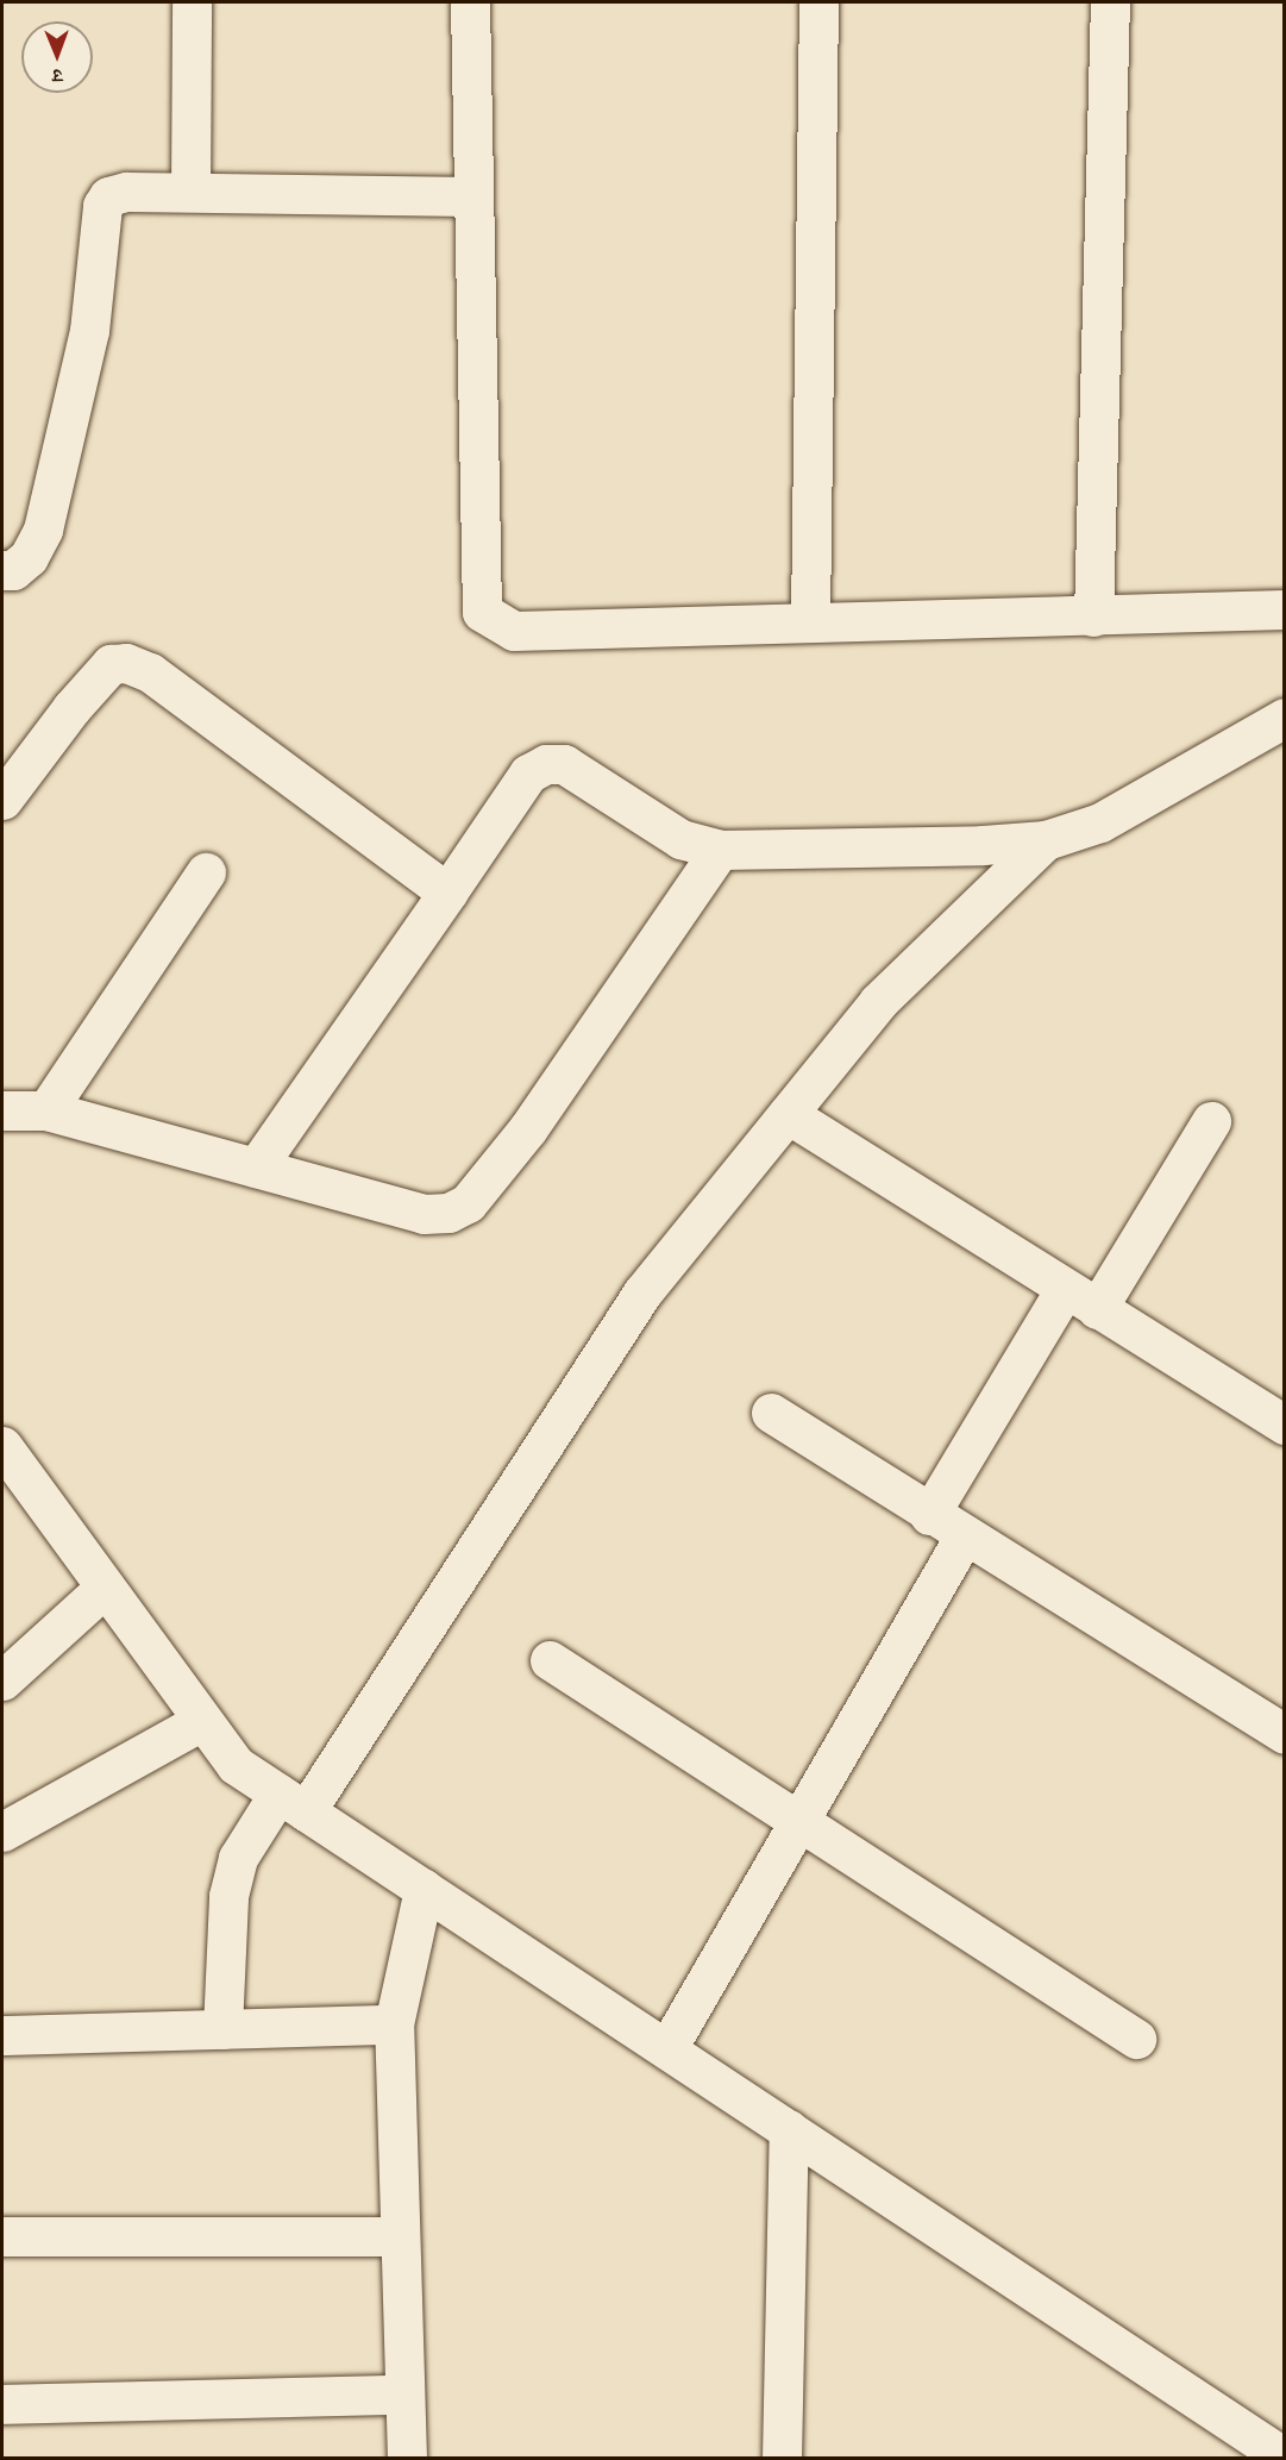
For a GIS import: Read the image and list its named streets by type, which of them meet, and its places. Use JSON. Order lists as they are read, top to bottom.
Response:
{
  "north": "bottom"
}
